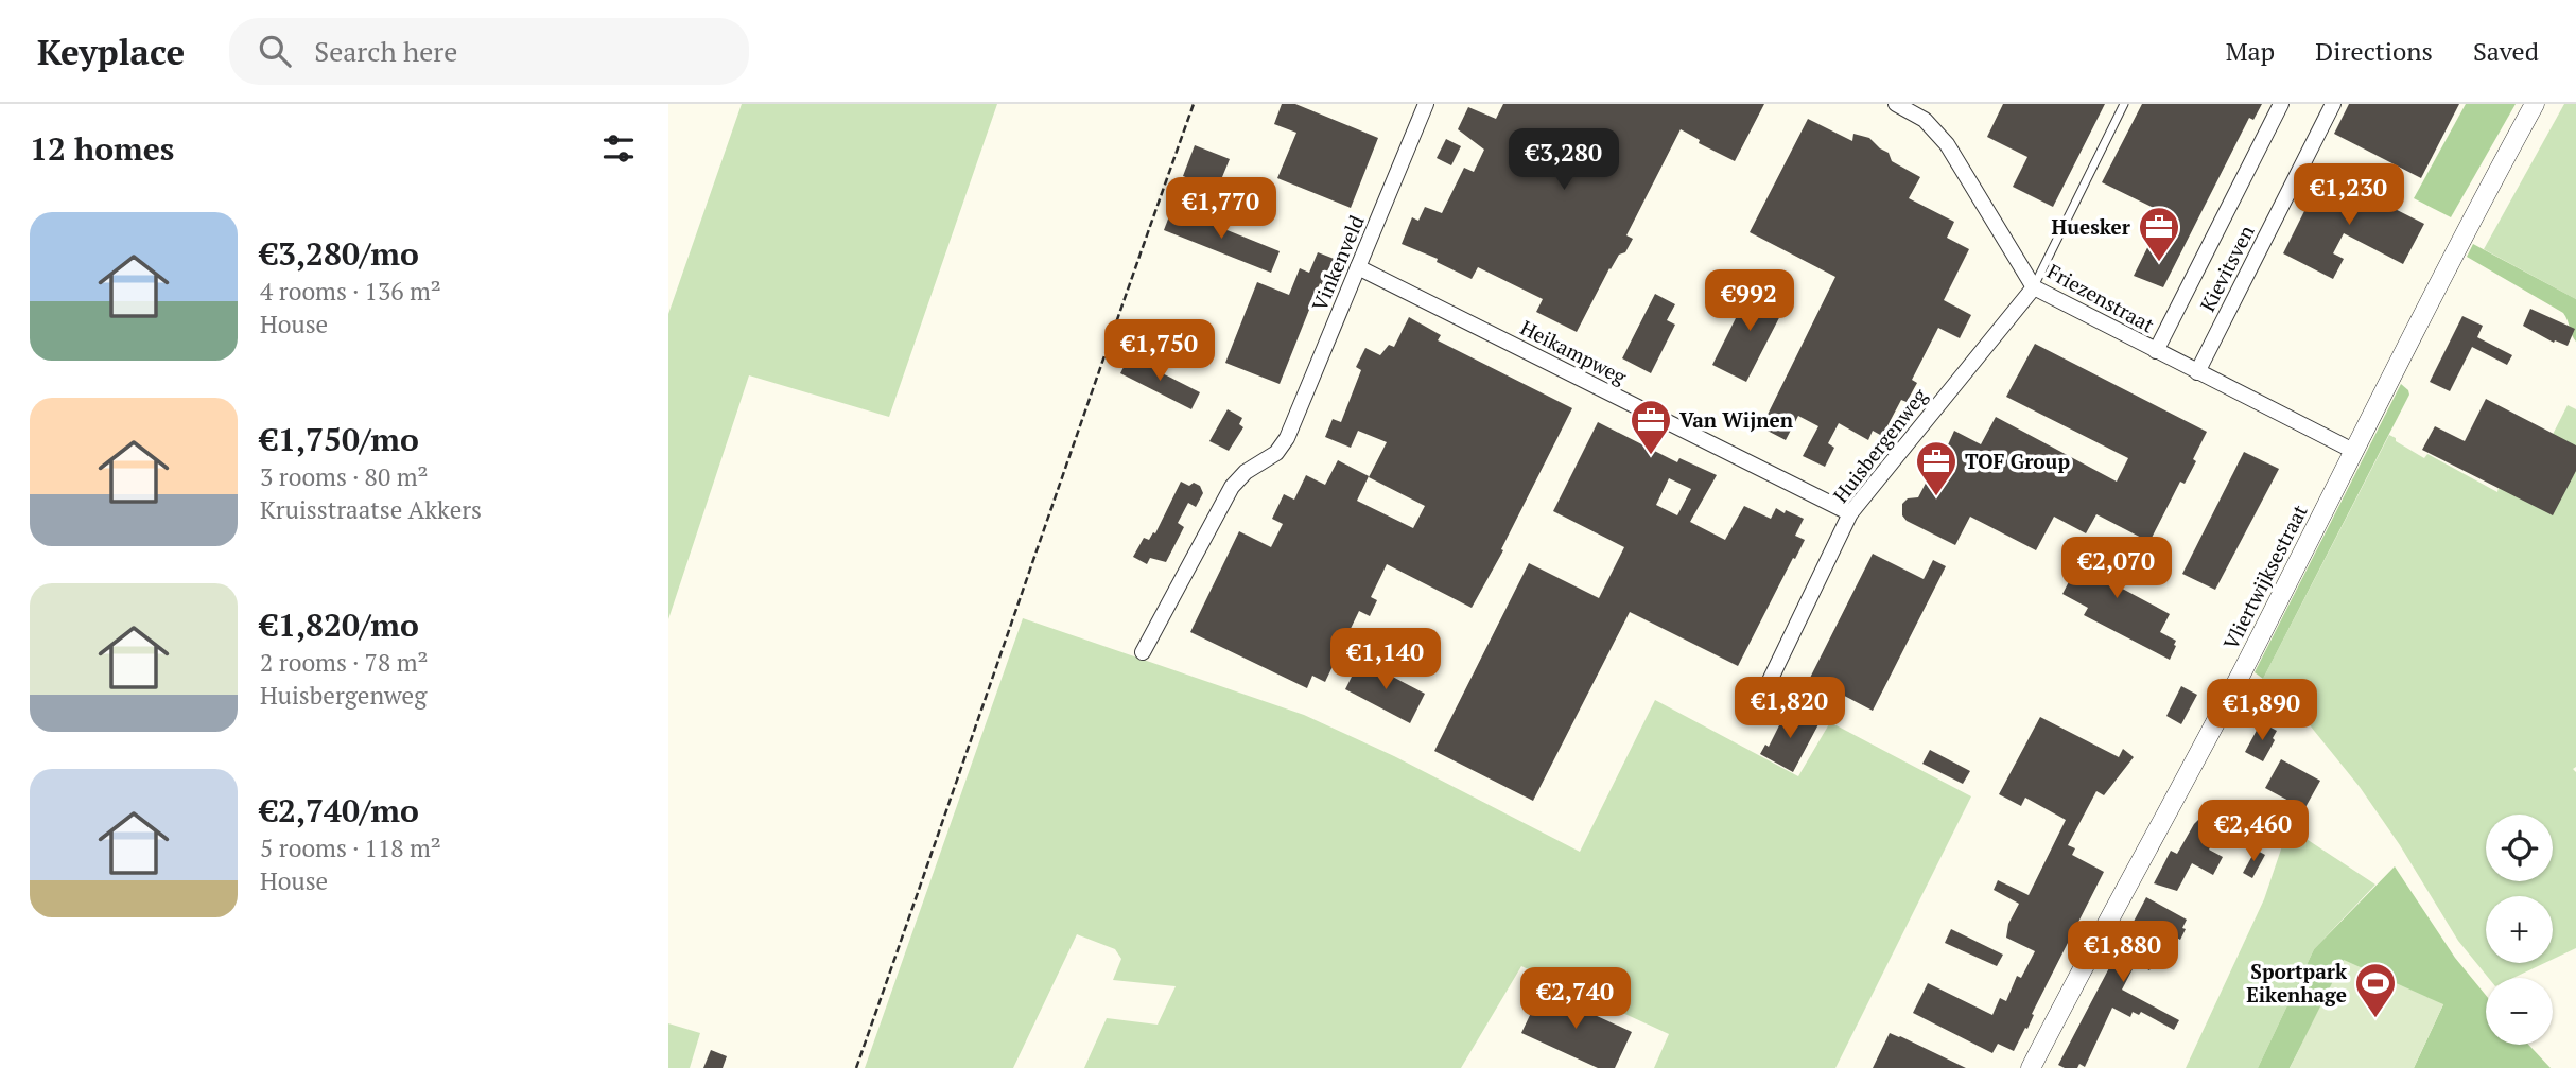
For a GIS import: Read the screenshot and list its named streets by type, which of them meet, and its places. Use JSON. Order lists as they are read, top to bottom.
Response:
{
  "streets": {
    "street": [
      "Vinkenveld",
      "Kievitsven",
      "Friezenstraat",
      "Heikampweg",
      "Huisbergenweg",
      "Vliertwijksestraat"
    ]
  },
  "crossings": [
    ["Vinkenveld", "Heikampweg"],
    ["Kievitsven", "Friezenstraat"],
    ["Friezenstraat", "Huisbergenweg"],
    ["Friezenstraat", "Vliertwijksestraat"],
    ["Heikampweg", "Huisbergenweg"]
  ],
  "places": {
    "office": ["Huesker", "Van Wijnen", "TOF Group"],
    "sports": ["Sportpark Eikenhage"]
  },
  "page": {
    "header": "Keyplace",
    "search": "Search here",
    "nav": ["Map", "Directions", "Saved"],
    "heading": "12 homes",
    "price": [
      "€3,280",
      "€1,230",
      "€1,770",
      "€992",
      "€1,750",
      "€2,070",
      "€1,140",
      "€1,820",
      "€1,890",
      "€2,460",
      "€1,880",
      "€2,740"
    ],
    "list": [
      {
        "name": "€3,280/mo",
        "note": "4 rooms · 136 m² · House"
      },
      {
        "name": "€1,750/mo",
        "note": "3 rooms · 80 m² · Kruisstraatse Akkers"
      },
      {
        "name": "€1,820/mo",
        "note": "2 rooms · 78 m² · Huisbergenweg"
      },
      {
        "name": "€2,740/mo",
        "note": "5 rooms · 118 m² · House"
      }
    ],
    "map_buttons": ["+", "−"]
  }
}
